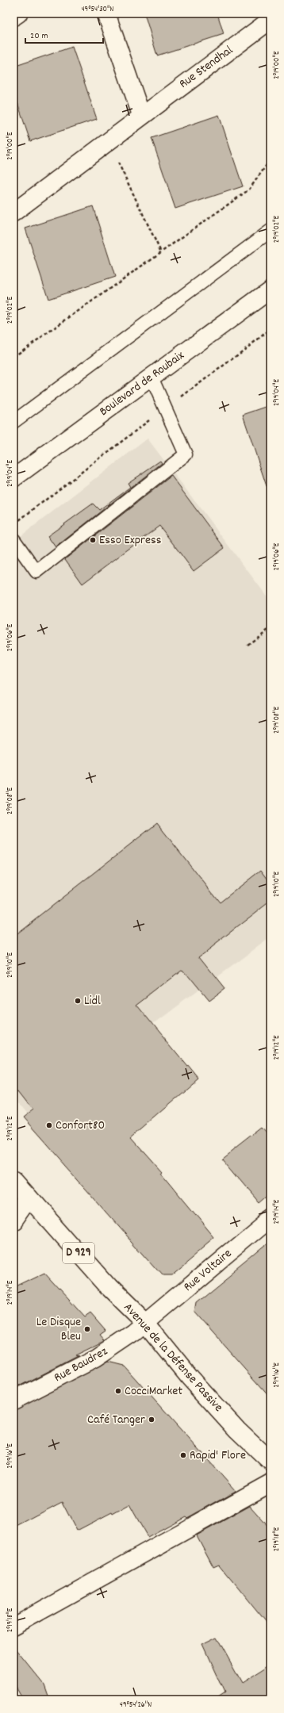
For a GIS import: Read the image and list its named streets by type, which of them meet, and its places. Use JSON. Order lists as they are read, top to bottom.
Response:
{
  "streets": {
    "street": [
      "Rue Stendhal",
      "Boulevard de Roubaix",
      "D 929",
      "Rue Voltaire",
      "Avenue de la Défense Passive",
      "Rue Baudrez"
    ]
  },
  "crossings": [
    ["Rue Voltaire", "Avenue de la Défense Passive"],
    ["Rue Voltaire", "Rue Baudrez"],
    ["Avenue de la Défense Passive", "Rue Baudrez"]
  ],
  "places": [
    "Esso Express",
    "Lidl",
    "Confort80",
    "Le Disque Bleu",
    "CocciMarket",
    "Café Tanger",
    "Rapid' Flore"
  ],
  "scale_bar": "20 m",
  "coordinates": [
    "49°54'30\"N",
    "2°19'00\"E",
    "2°19'02\"E",
    "2°19'04\"E",
    "2°19'06\"E",
    "2°19'08\"E",
    "2°19'10\"E",
    "2°19'12\"E",
    "2°19'14\"E",
    "2°19'16\"E",
    "2°19'18\"E",
    "49°54'26\"N"
  ]
}
